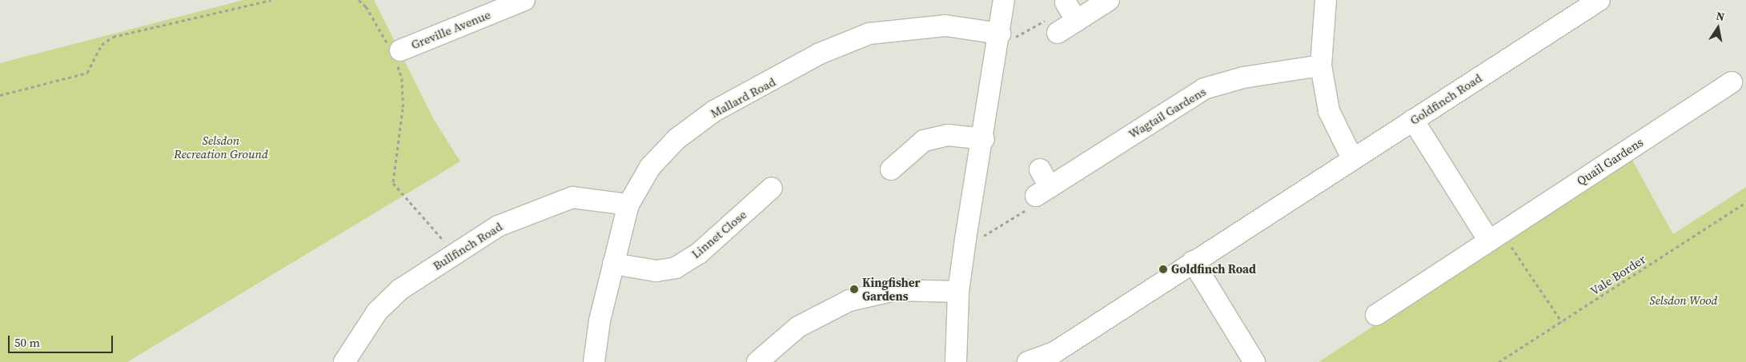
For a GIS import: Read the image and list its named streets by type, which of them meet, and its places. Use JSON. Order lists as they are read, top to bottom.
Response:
{
  "streets": {
    "street": [
      "Greville Avenue",
      "Mallard Road",
      "Goldfinch Road",
      "Wagtail Gardens",
      "Quail Gardens",
      "Linnet Close",
      "Bullfinch Road"
    ],
    "path": ["Vale Border"]
  },
  "crossings": [
    ["Mallard Road", "Linnet Close"],
    ["Mallard Road", "Bullfinch Road"]
  ],
  "parks": ["Selsdon Recreation Ground", "Selsdon Wood"],
  "places": ["Goldfinch Road", "Kingfisher Gardens"],
  "scale_bar": "50 m",
  "north": "top"
}
